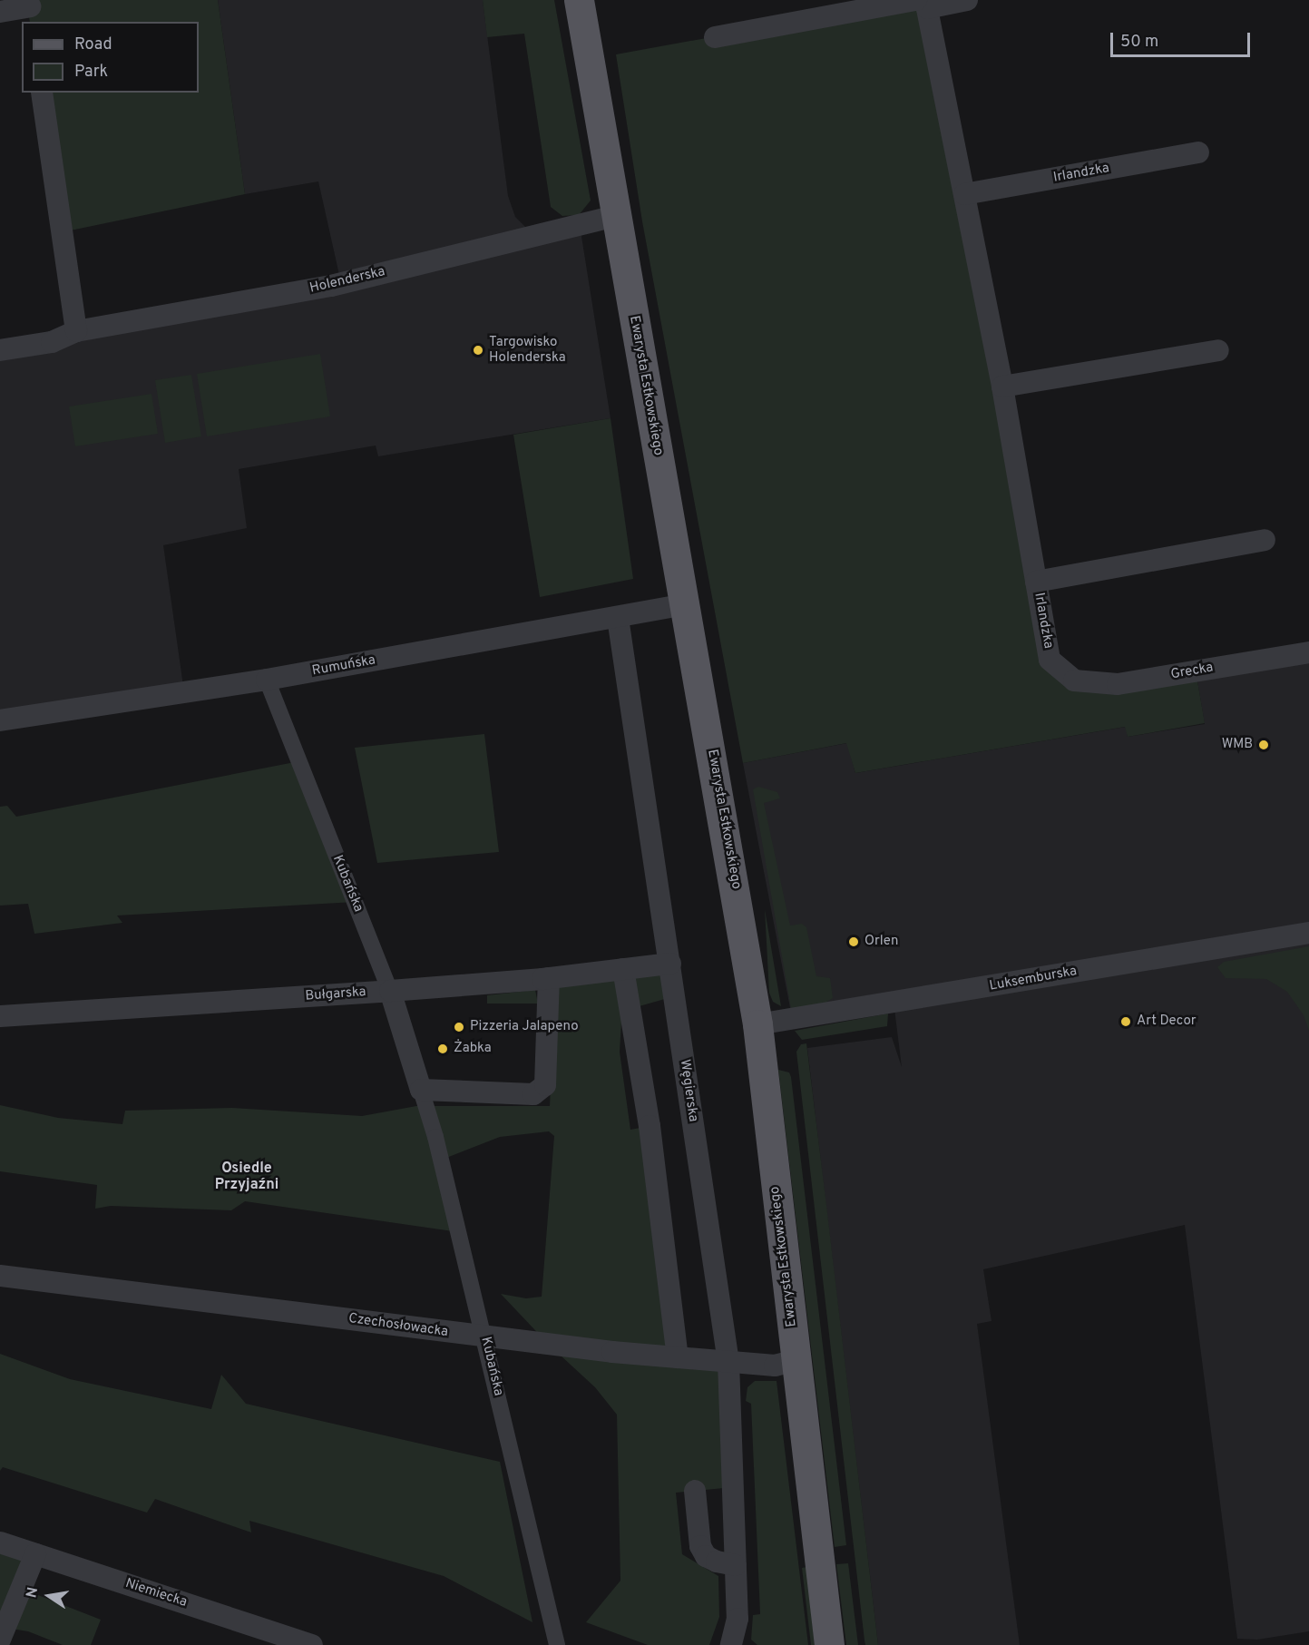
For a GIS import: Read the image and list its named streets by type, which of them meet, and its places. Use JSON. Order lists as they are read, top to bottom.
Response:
{
  "streets": {
    "main road": ["Ewarysta Estkowskiego"],
    "street": [
      "Irlandzka",
      "Holenderska",
      "Rumuńska",
      "Grecka",
      "Kubańska",
      "Luksemburska",
      "Bułgarska",
      "Węgierska",
      "Czechosłowacka",
      "Niemiecka"
    ]
  },
  "crossings": [
    ["Irlandzka", "Grecka"],
    ["Holenderska", "Ewarysta Estkowskiego"],
    ["Ewarysta Estkowskiego", "Rumuńska"],
    ["Ewarysta Estkowskiego", "Luksemburska"],
    ["Ewarysta Estkowskiego", "Czechosłowacka"],
    ["Rumuńska", "Kubańska"],
    ["Rumuńska", "Węgierska"],
    ["Kubańska", "Bułgarska"],
    ["Kubańska", "Czechosłowacka"],
    ["Bułgarska", "Węgierska"],
    ["Węgierska", "Czechosłowacka"]
  ],
  "districts": ["Osiedle Przyjaźni"],
  "places": [
    "Targowisko Holenderska",
    "WMB",
    "Orlen",
    "Art Decor",
    "Pizzeria Jalapeno",
    "Żabka"
  ],
  "legend": ["Road", "Park"],
  "scale_bar": "50 m",
  "north": "left"
}
